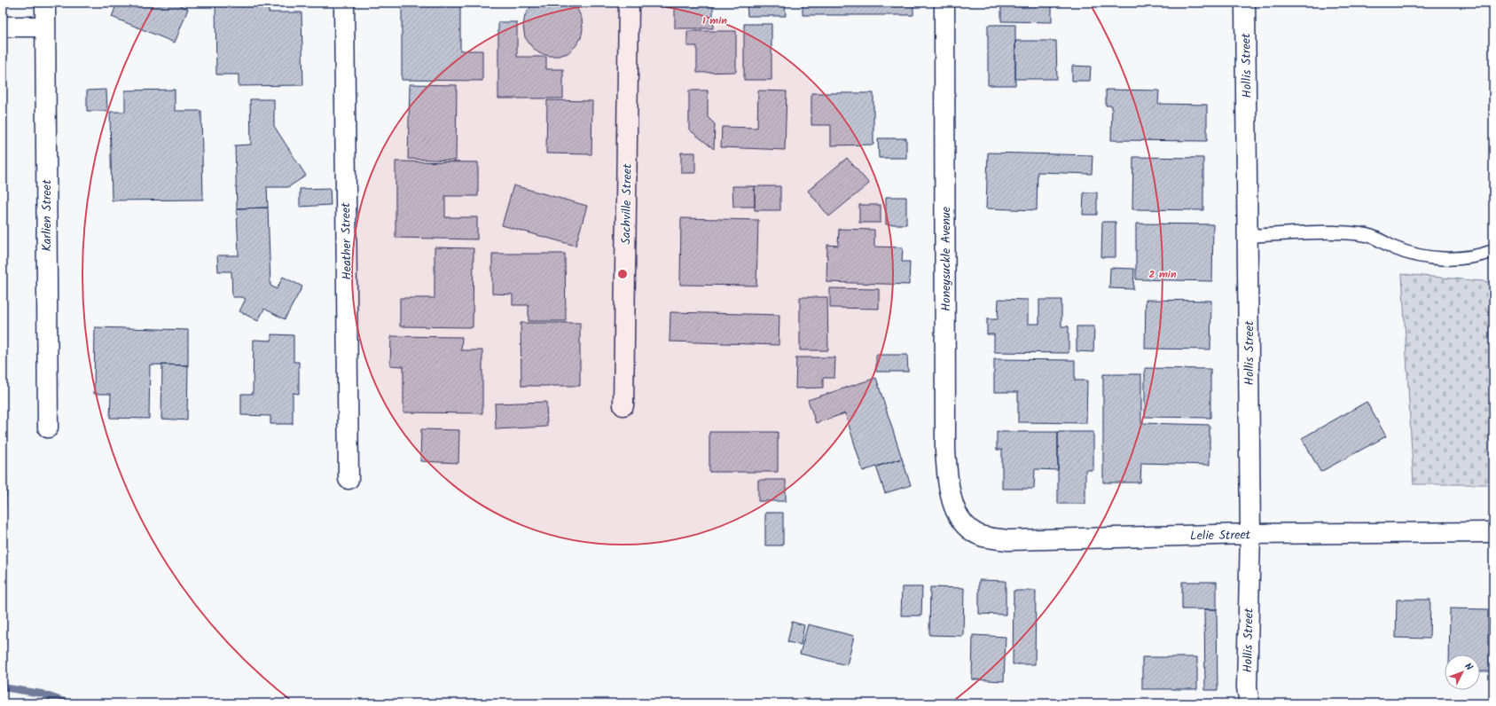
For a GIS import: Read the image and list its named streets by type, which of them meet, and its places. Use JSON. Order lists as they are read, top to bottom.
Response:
{
  "streets": {
    "street": [
      "Hollis Street",
      "Sachville Street",
      "Karlien Street",
      "Heather Street",
      "Honeysuckle Avenue",
      "Lelie Street"
    ]
  },
  "crossings": [
    ["Hollis Street", "Lelie Street"],
    ["Honeysuckle Avenue", "Lelie Street"]
  ],
  "north": "top right",
  "rings": ["1 min", "2 min"]
}
